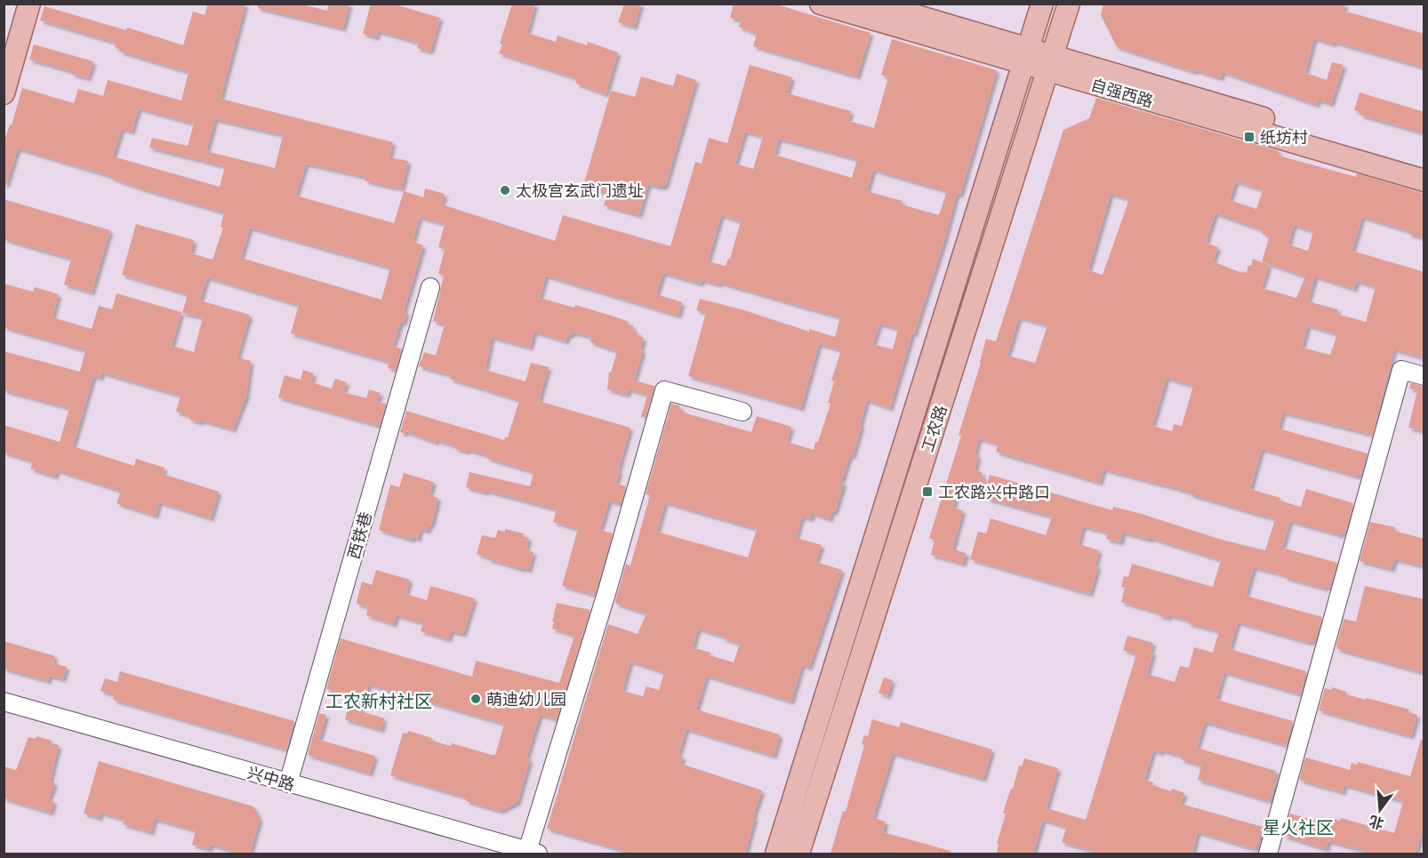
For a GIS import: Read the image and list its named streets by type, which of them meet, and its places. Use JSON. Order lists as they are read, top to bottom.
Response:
{
  "streets": {
    "main road": ["自强西路", "工农路"],
    "street": ["西铁巷", "兴中路"]
  },
  "crossings": [
    ["自强西路", "工农路"],
    ["西铁巷", "兴中路"]
  ],
  "districts": ["工农新村社区", "星火社区"],
  "places": {
    "transit": ["纸坊村", "工农路兴中路口"],
    "other": ["太极宫玄武门遗址", "萌迪幼儿园"]
  },
  "north": "bottom"
}
